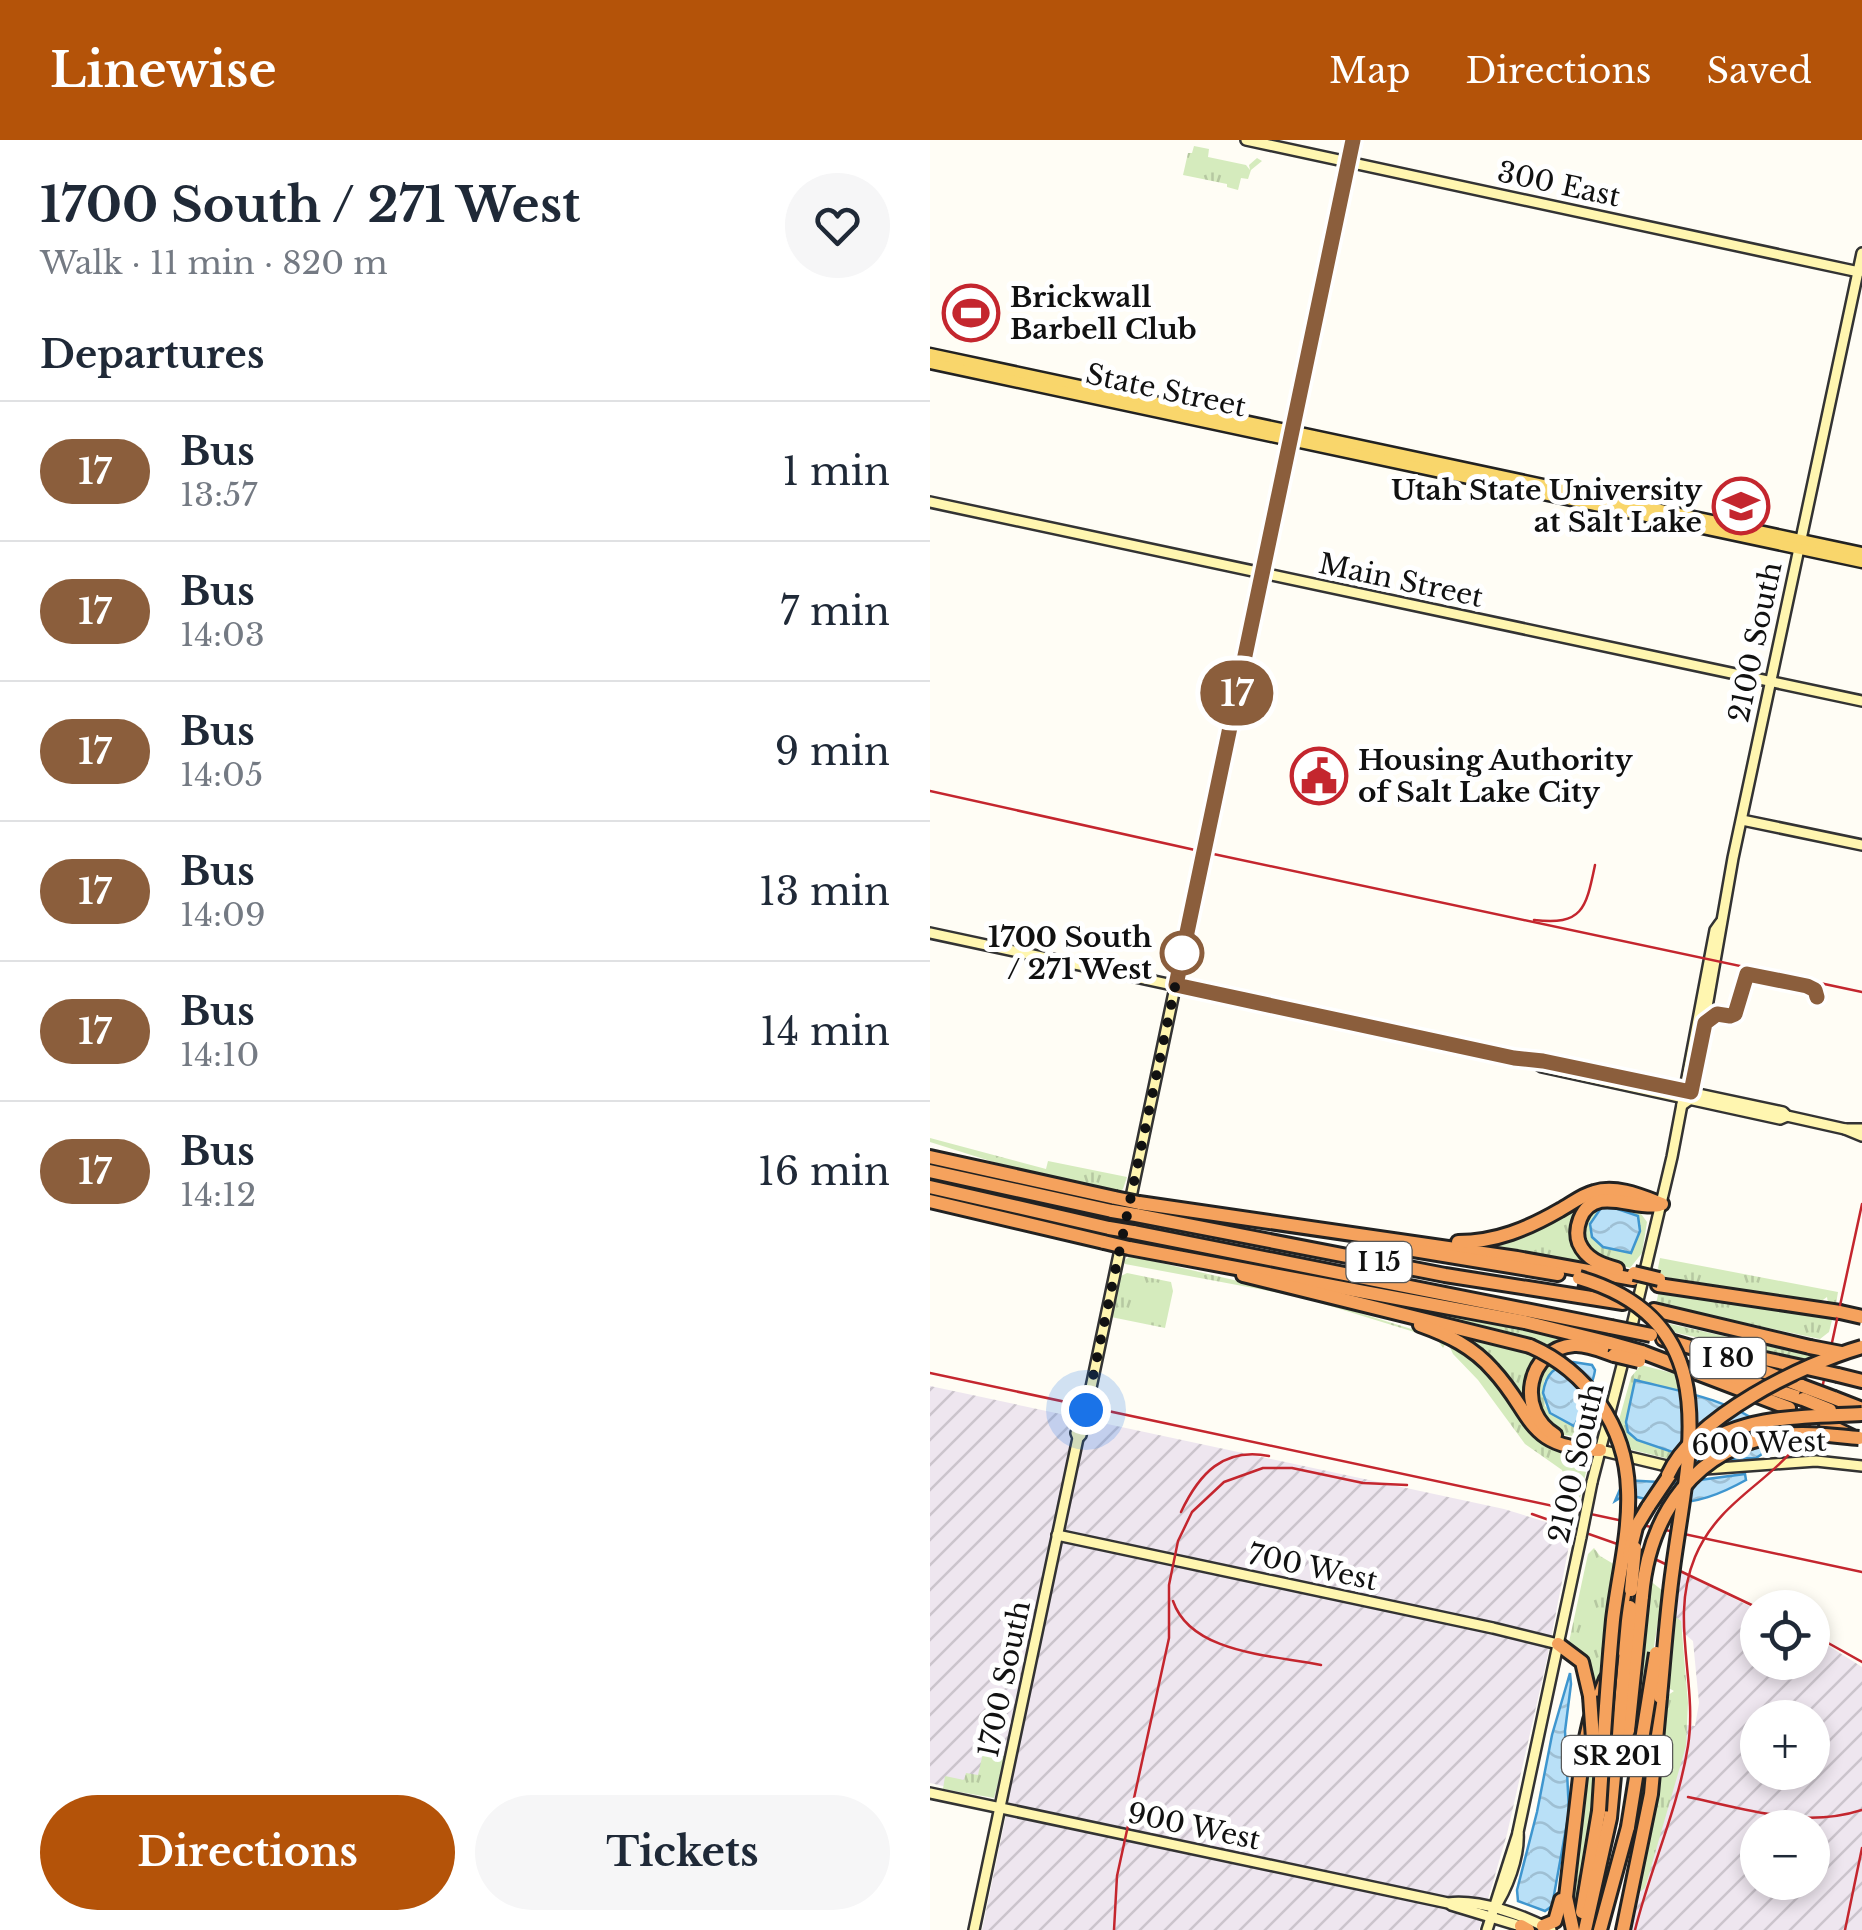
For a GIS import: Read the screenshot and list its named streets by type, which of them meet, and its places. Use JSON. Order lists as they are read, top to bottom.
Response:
{
  "streets": {
    "highway": ["I 15", "I 80", "SR 201"],
    "main road": ["State Street"],
    "street": [
      "300 East",
      "Main Street",
      "2100 South",
      "600 West",
      "700 West",
      "1700 South",
      "900 West"
    ]
  },
  "crossings": [
    ["300 East", "2100 South"],
    ["300 East", "1700 South"],
    ["State Street", "2100 South"],
    ["State Street", "1700 South"],
    ["Main Street", "2100 South"],
    ["Main Street", "1700 South"],
    ["2100 South", "600 West"],
    ["2100 South", "700 West"],
    ["2100 South", "900 West"],
    ["I 15", "I 80"],
    ["I 80", "SR 201"],
    ["700 West", "1700 South"],
    ["1700 South", "900 West"]
  ],
  "places": {
    "sports": ["Brickwall Barbell Club"],
    "school or university": ["Utah State University at Salt Lake"],
    "public building": ["Housing Authority of Salt Lake City"],
    "other": ["1700 South / 271 West"]
  },
  "lines": ["bus line 17"],
  "page": {
    "header": "Linewise",
    "nav": ["Map", "Directions", "Saved"],
    "heading": [
      ["1700 South / 271 West", "Walk · 11 min · 820 m"],
      "Departures"
    ],
    "on_map": "17",
    "list": [
      {
        "mark": "17",
        "name": "Bus",
        "note": "13:57",
        "value": "1 min"
      },
      {
        "mark": "17",
        "name": "Bus",
        "note": "14:03",
        "value": "7 min"
      },
      {
        "mark": "17",
        "name": "Bus",
        "note": "14:05",
        "value": "9 min"
      },
      {
        "mark": "17",
        "name": "Bus",
        "note": "14:09",
        "value": "13 min"
      },
      {
        "mark": "17",
        "name": "Bus",
        "note": "14:10",
        "value": "14 min"
      },
      {
        "mark": "17",
        "name": "Bus",
        "note": "14:12",
        "value": "16 min"
      }
    ],
    "map_buttons": ["+", "−"],
    "buttons": ["Directions", "Tickets"]
  }
}
